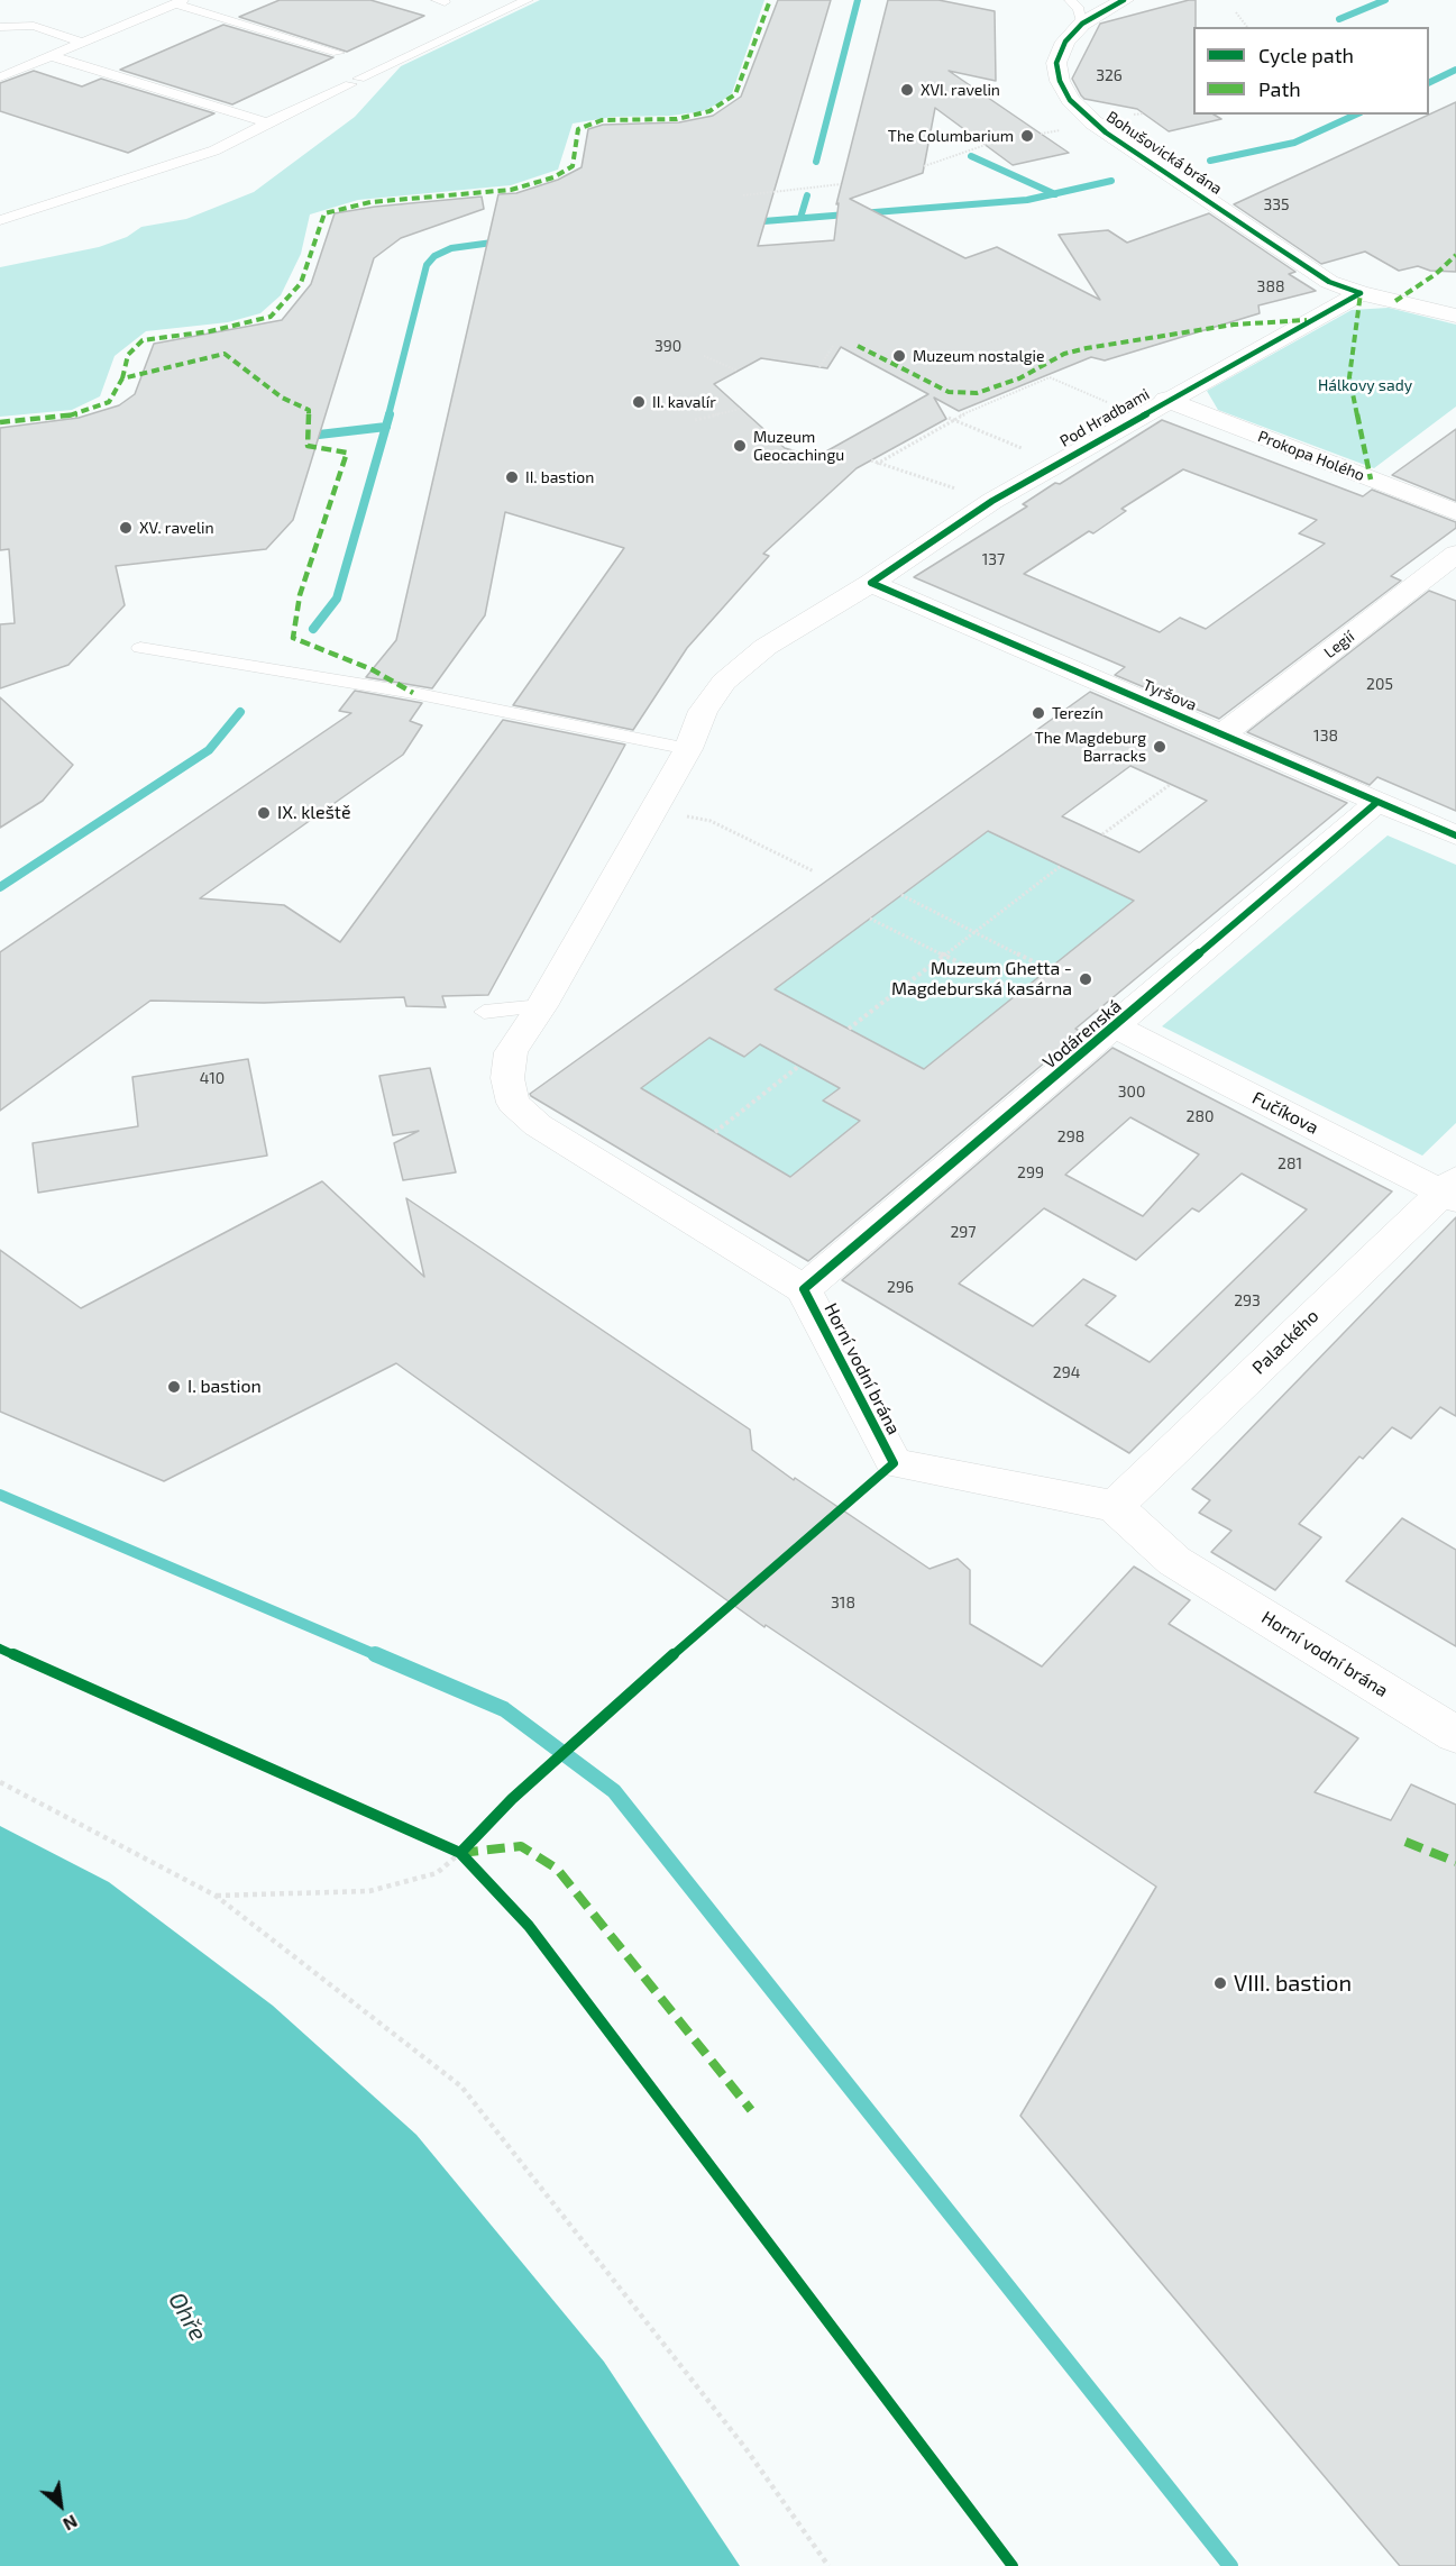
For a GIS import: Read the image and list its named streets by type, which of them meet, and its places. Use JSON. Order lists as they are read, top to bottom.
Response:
{
  "streets": {
    "street": [
      "Bohušovická brána",
      "Pod Hradbami",
      "Prokopa Holého",
      "Legií",
      "Tyršova",
      "Vodárenská",
      "Fučíkova",
      "Palackého",
      "Horní vodní brána"
    ]
  },
  "crossings": [
    ["Bohušovická brána", "Pod Hradbami"],
    ["Pod Hradbami", "Prokopa Holého"],
    ["Pod Hradbami", "Tyršova"],
    ["Pod Hradbami", "Vodárenská"],
    ["Pod Hradbami", "Horní vodní brána"],
    ["Legií", "Tyršova"],
    ["Tyršova", "Vodárenská"],
    ["Vodárenská", "Fučíkova"],
    ["Vodárenská", "Horní vodní brána"],
    ["Fučíkova", "Palackého"],
    ["Palackého", "Horní vodní brána"]
  ],
  "water": ["Ohře"],
  "parks": ["Hálkovy sady"],
  "places": [
    "XVI. ravelin",
    "The Columbarium",
    "Muzeum nostalgie",
    "II. kavalír",
    "Muzeum Geocachingu",
    "II. bastion",
    "XV. ravelin",
    "Terezín",
    "The Magdeburg Barracks",
    "IX. kleště",
    "Muzeum Ghetta - Magdeburská kasárna",
    "I. bastion",
    "VIII. bastion"
  ],
  "house_numbers": [
    "326",
    "335",
    "388",
    "390",
    "137",
    "205",
    "138",
    "410",
    "300",
    "280",
    "298",
    "281",
    "299",
    "297",
    "296",
    "293",
    "294",
    "318"
  ],
  "legend": ["Cycle path", "Path"],
  "north": "bottom right"
}
